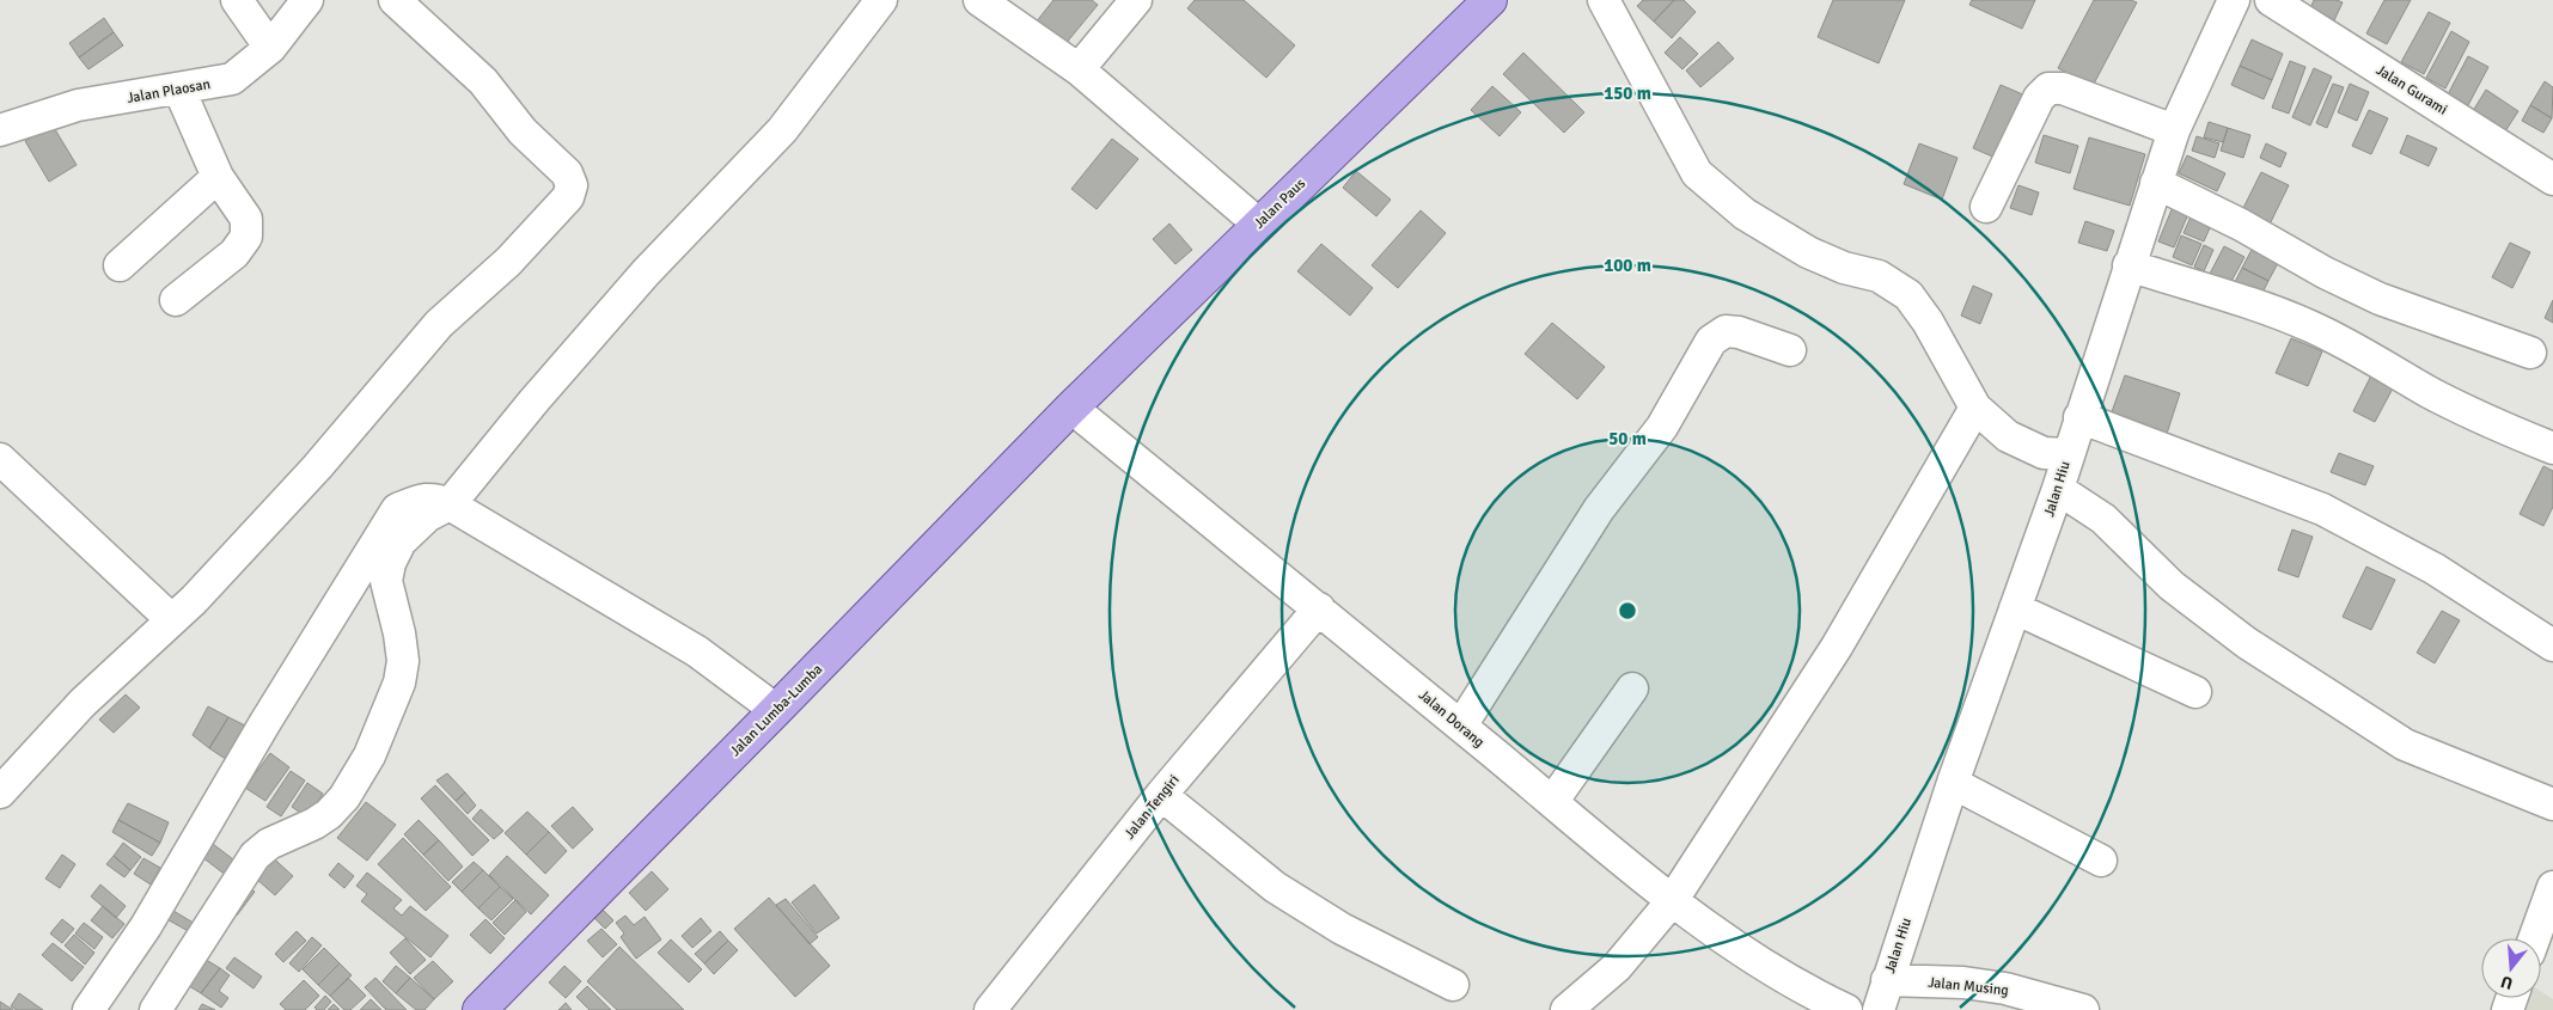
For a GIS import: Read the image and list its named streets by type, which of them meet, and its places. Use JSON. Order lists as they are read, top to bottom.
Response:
{
  "streets": {
    "main road": ["Jalan Paus", "Jalan Lumba-Lumba"],
    "street": [
      "Jalan Gurami",
      "Jalan Plaosan",
      "Jalan Hiu",
      "Jalan Dorang",
      "Jalan Tengiri",
      "Jalan Musing"
    ]
  },
  "crossings": [
    ["Jalan Paus", "Jalan Lumba-Lumba"],
    ["Jalan Paus", "Jalan Dorang"],
    ["Jalan Hiu", "Jalan Musing"],
    ["Jalan Lumba-Lumba", "Jalan Dorang"],
    ["Jalan Dorang", "Jalan Tengiri"]
  ],
  "north": "bottom",
  "rings": ["150 m", "100 m", "50 m"]
}
